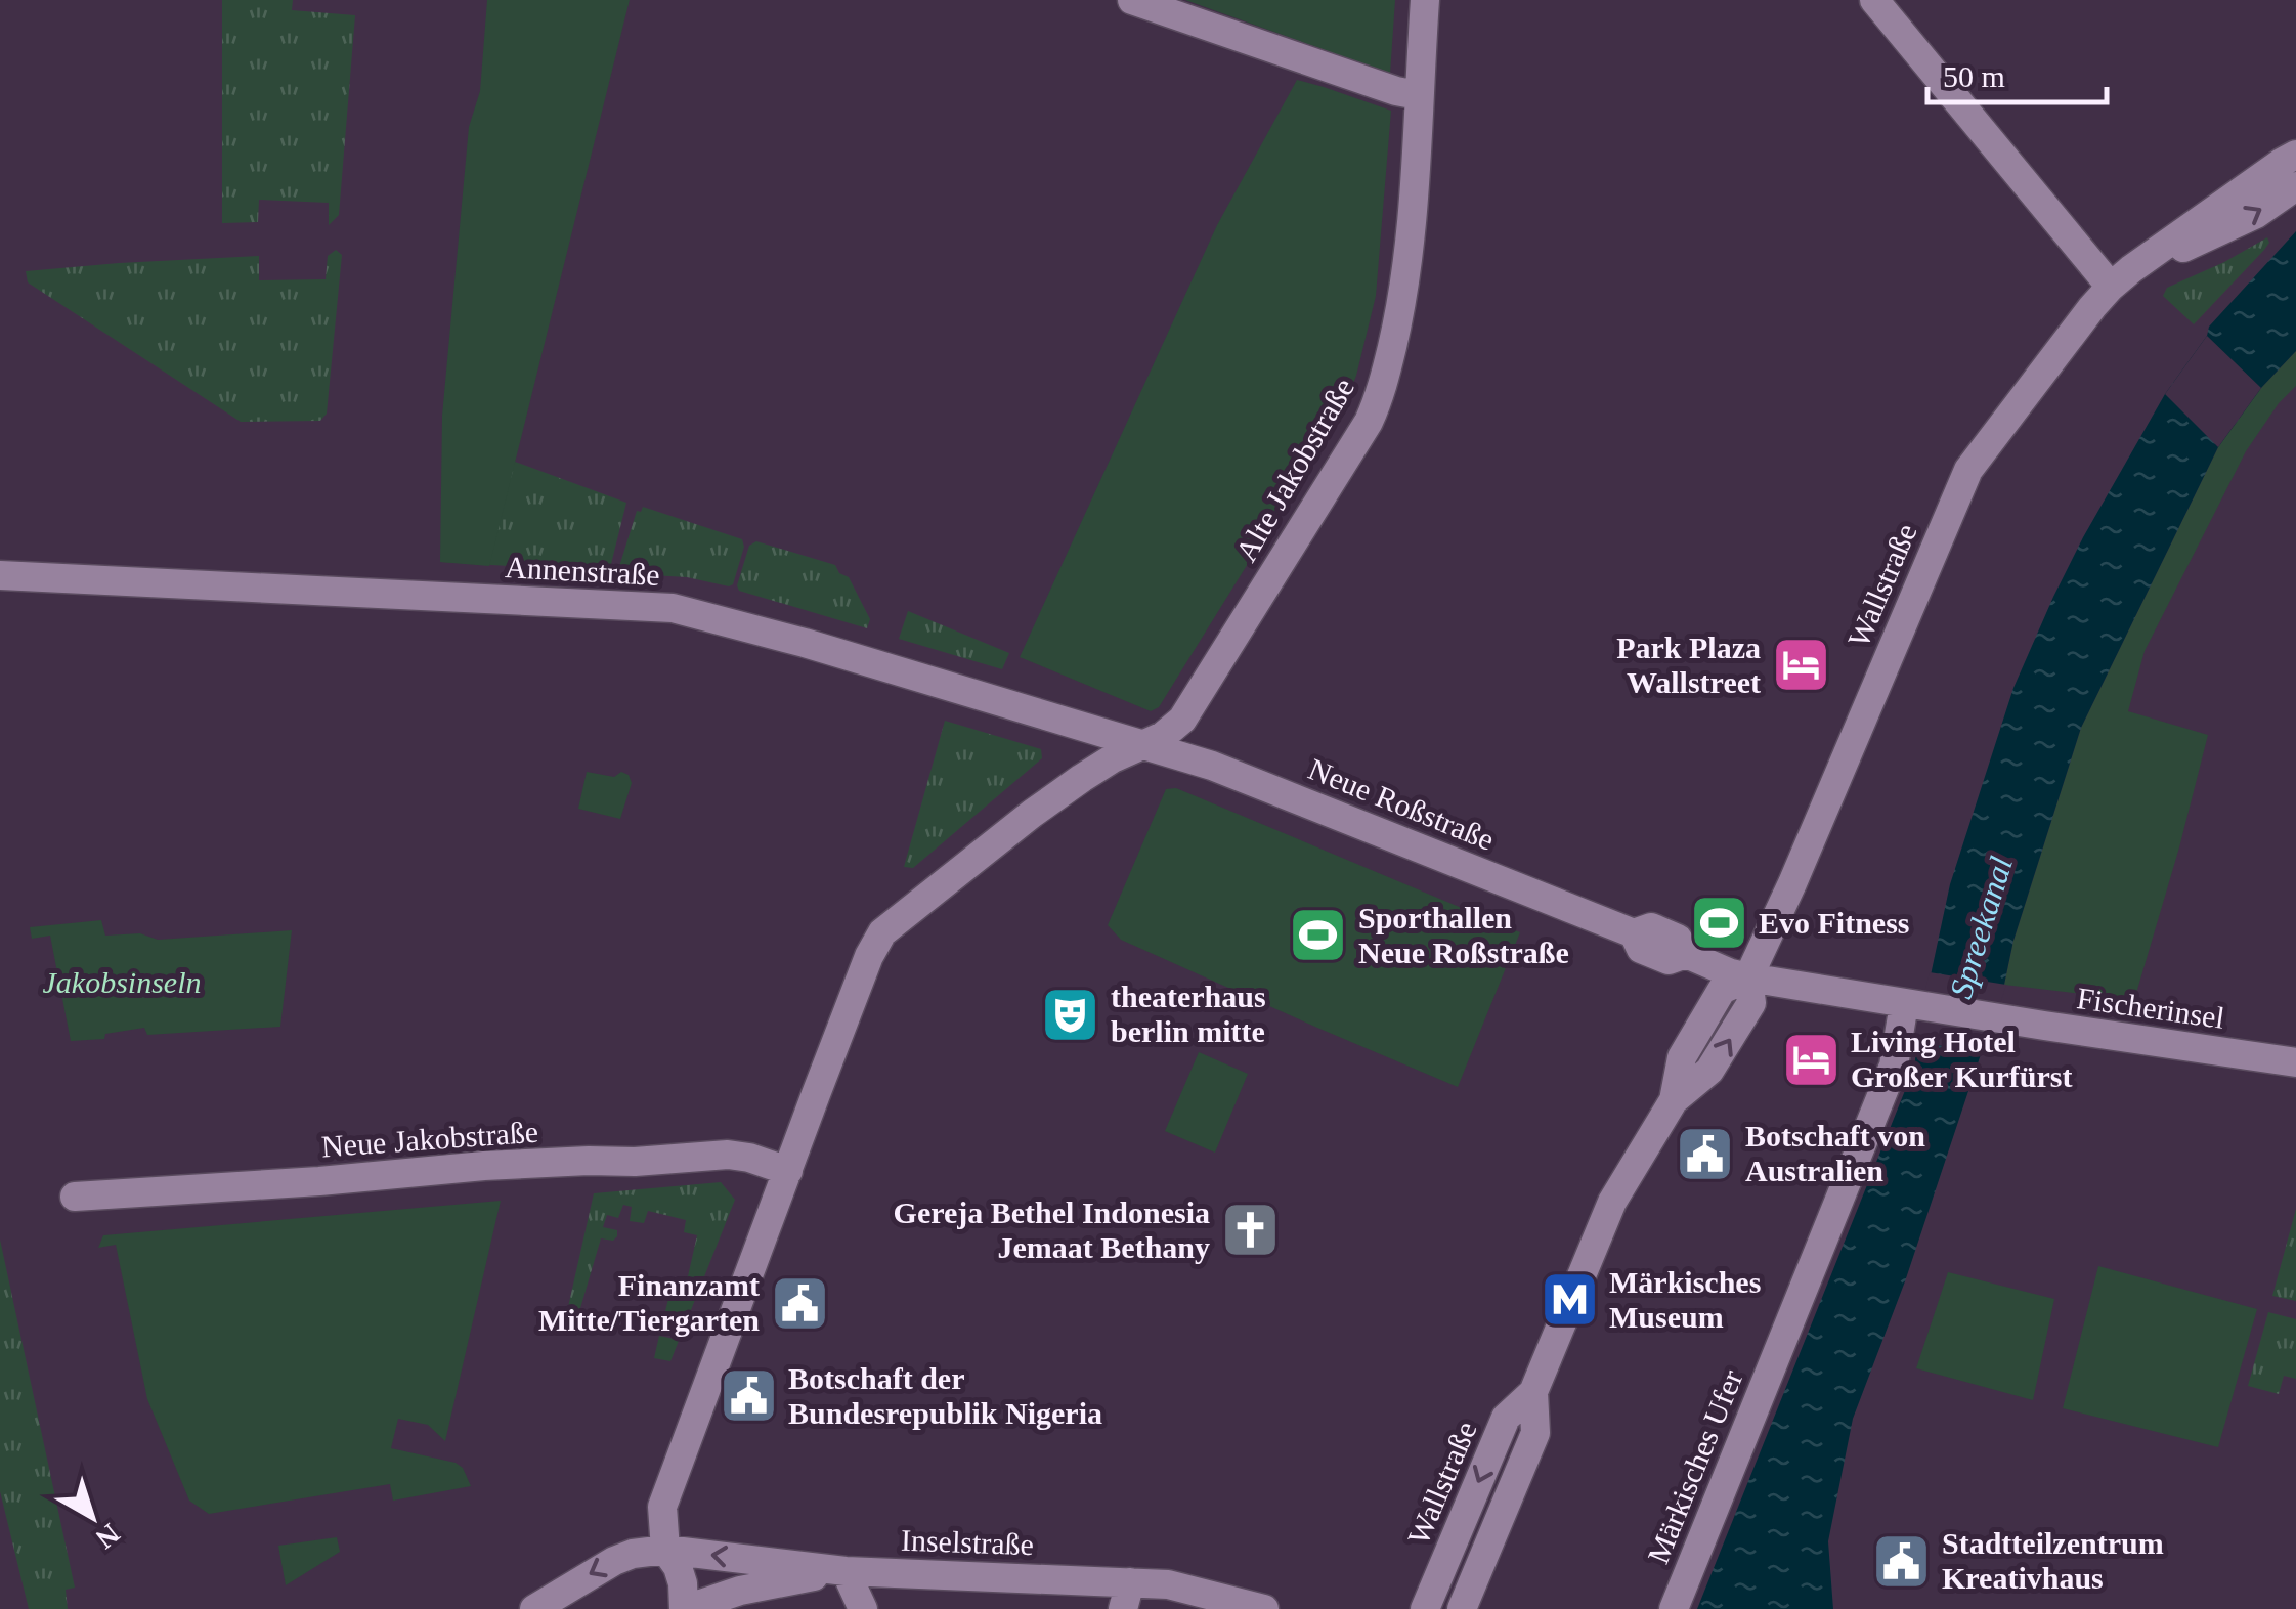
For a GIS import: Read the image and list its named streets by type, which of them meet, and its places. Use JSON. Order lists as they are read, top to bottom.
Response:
{
  "streets": {
    "street": [
      "Alte Jakobstraße",
      "Annenstraße",
      "Wallstraße",
      "Neue Roßstraße",
      "Fischerinsel",
      "Neue Jakobstraße",
      "Märkisches Ufer",
      "Inselstraße"
    ]
  },
  "crossings": [
    ["Alte Jakobstraße", "Annenstraße"],
    ["Alte Jakobstraße", "Neue Roßstraße"],
    ["Annenstraße", "Neue Roßstraße"],
    ["Wallstraße", "Neue Roßstraße"],
    ["Neue Roßstraße", "Fischerinsel"],
    ["Neue Roßstraße", "Märkisches Ufer"],
    ["Fischerinsel", "Märkisches Ufer"]
  ],
  "water": ["Spreekanal"],
  "parks": ["Jakobsinseln"],
  "places": {
    "hotel": ["Park Plaza Wallstreet", "Living Hotel Großer Kurfürst"],
    "sports": ["Evo Fitness", "Sporthallen Neue Roßstraße"],
    "theatre": ["theaterhaus berlin mitte"],
    "public building": [
      "Botschaft von Australien",
      "Finanzamt Mitte/Tiergarten",
      "Botschaft der Bundesrepublik Nigeria",
      "Stadtteilzentrum Kreativhaus"
    ],
    "church": ["Gereja Bethel Indonesia Jemaat Bethany"],
    "metro station": ["Märkisches Museum"]
  },
  "scale_bar": "50 m",
  "north": "bottom right"
}
